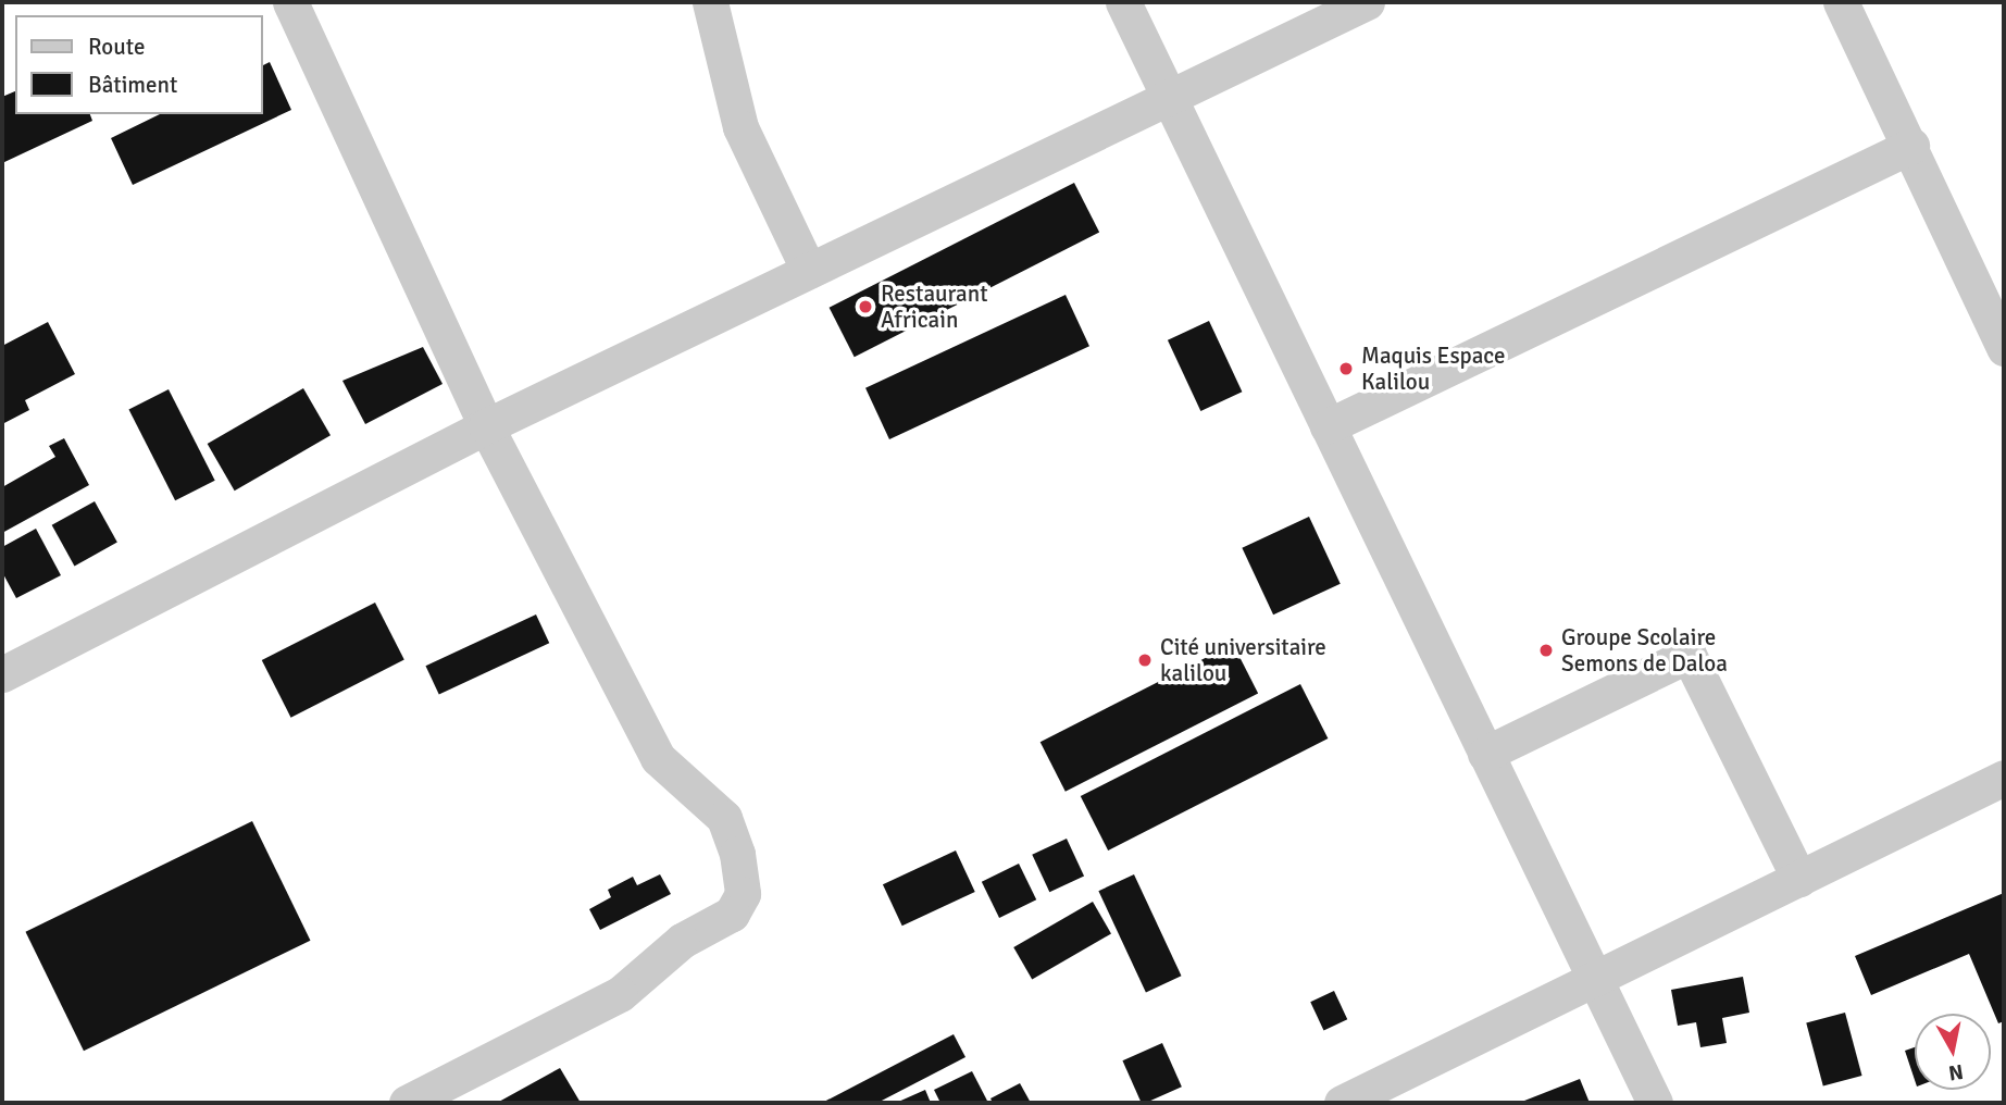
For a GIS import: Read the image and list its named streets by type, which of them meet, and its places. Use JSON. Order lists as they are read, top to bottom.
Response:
{
  "places": [
    "Restaurant Africain",
    "Maquis Espace Kalilou",
    "Groupe Scolaire Semons de Daloa",
    "Cité universitaire kalilou"
  ],
  "legend": ["Route", "Bâtiment"],
  "north": "bottom"
}
